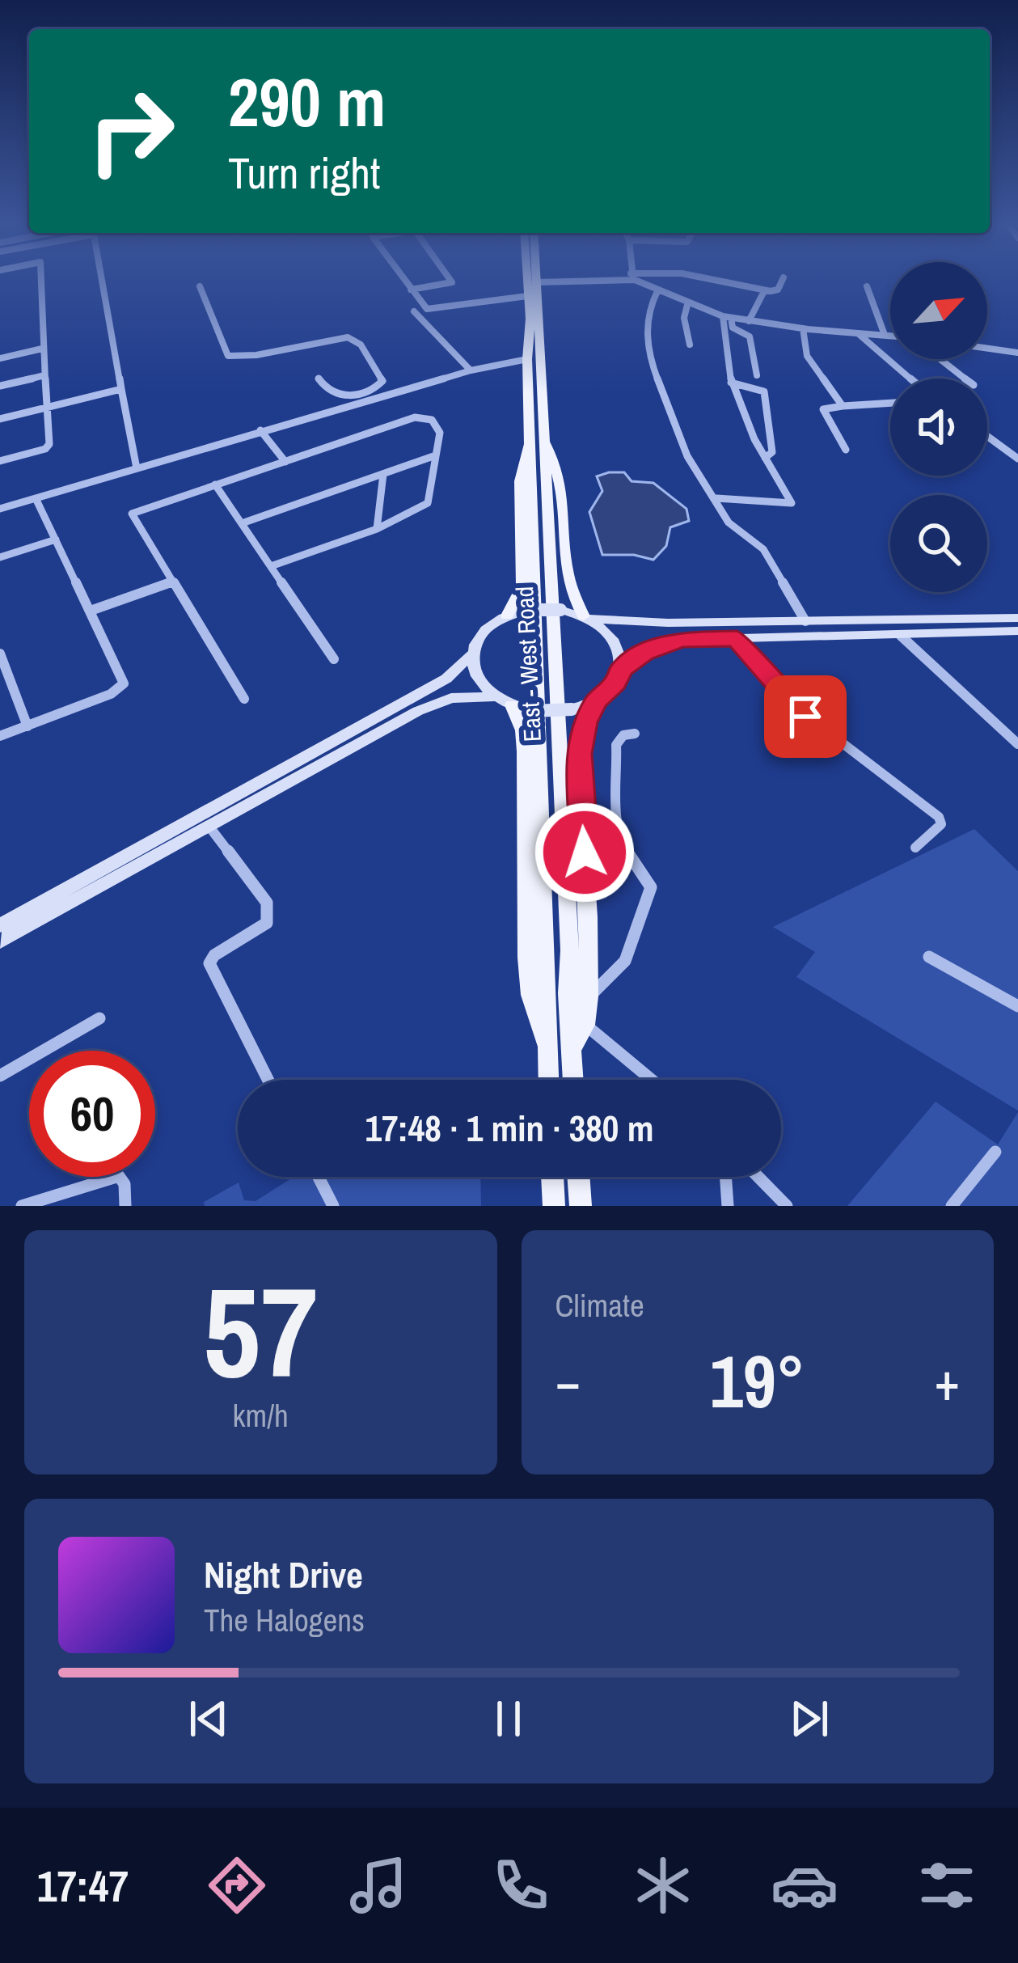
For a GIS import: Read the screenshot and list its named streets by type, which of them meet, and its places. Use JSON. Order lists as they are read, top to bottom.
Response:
{
  "streets": {
    "main road": ["East - West Road"]
  },
  "north": "top right",
  "page": {
    "turn": ["290 m", "Turn right"],
    "limit": "60",
    "trip": "17:48 · 1 min · 380 m",
    "tile": [
      ["57", "km/h"],
      "Climate"
    ],
    "heat": ["−", "19°", "+"],
    "song": ["Night Drive", "The Halogens"],
    "tabs": "17:47"
  }
}
